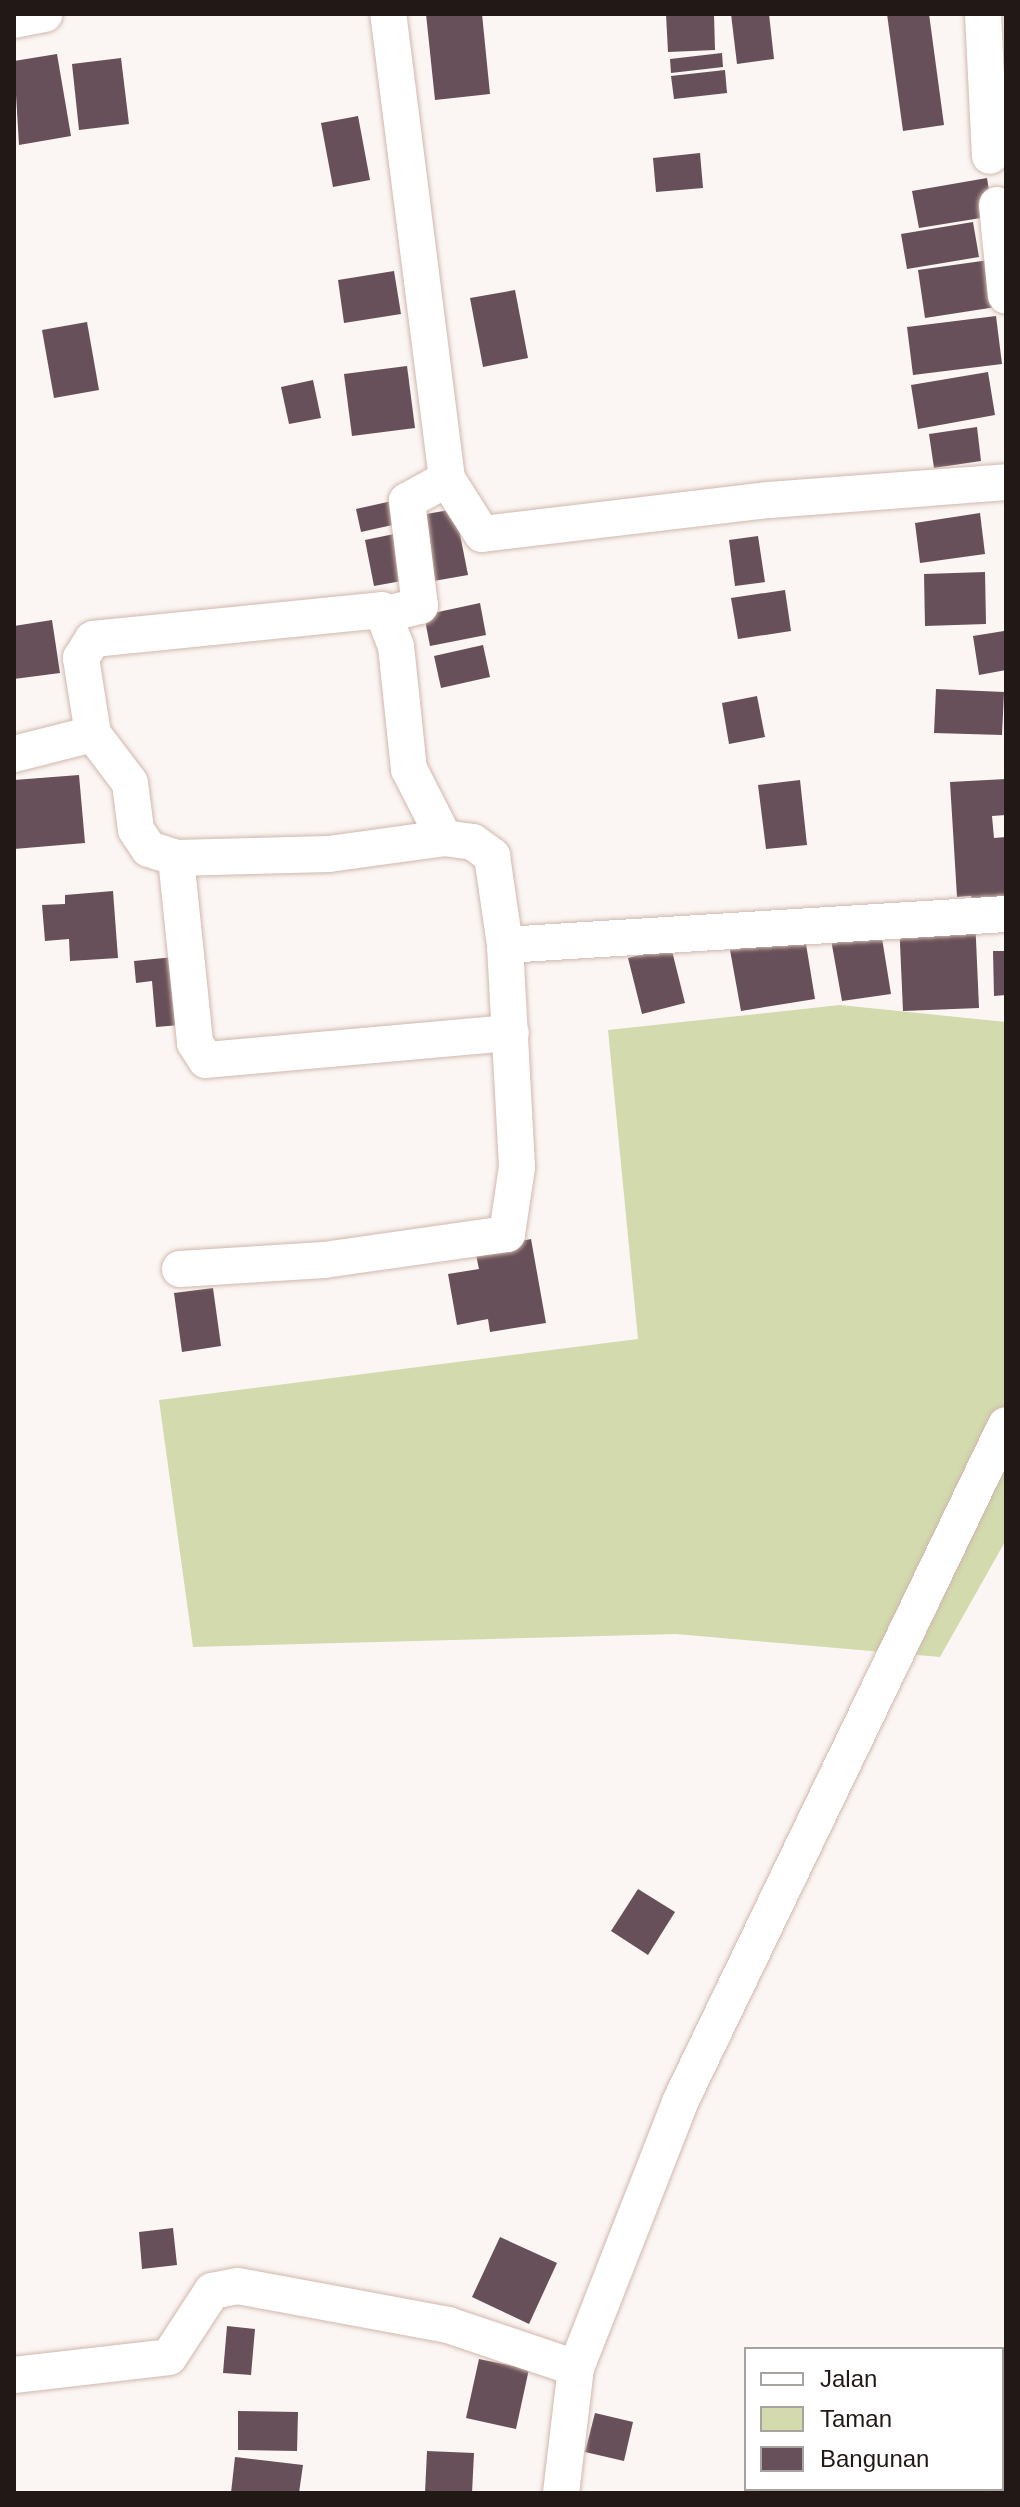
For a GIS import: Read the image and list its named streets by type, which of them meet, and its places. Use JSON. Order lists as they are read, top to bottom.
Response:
{
  "legend": ["Jalan", "Taman", "Bangunan"]
}
